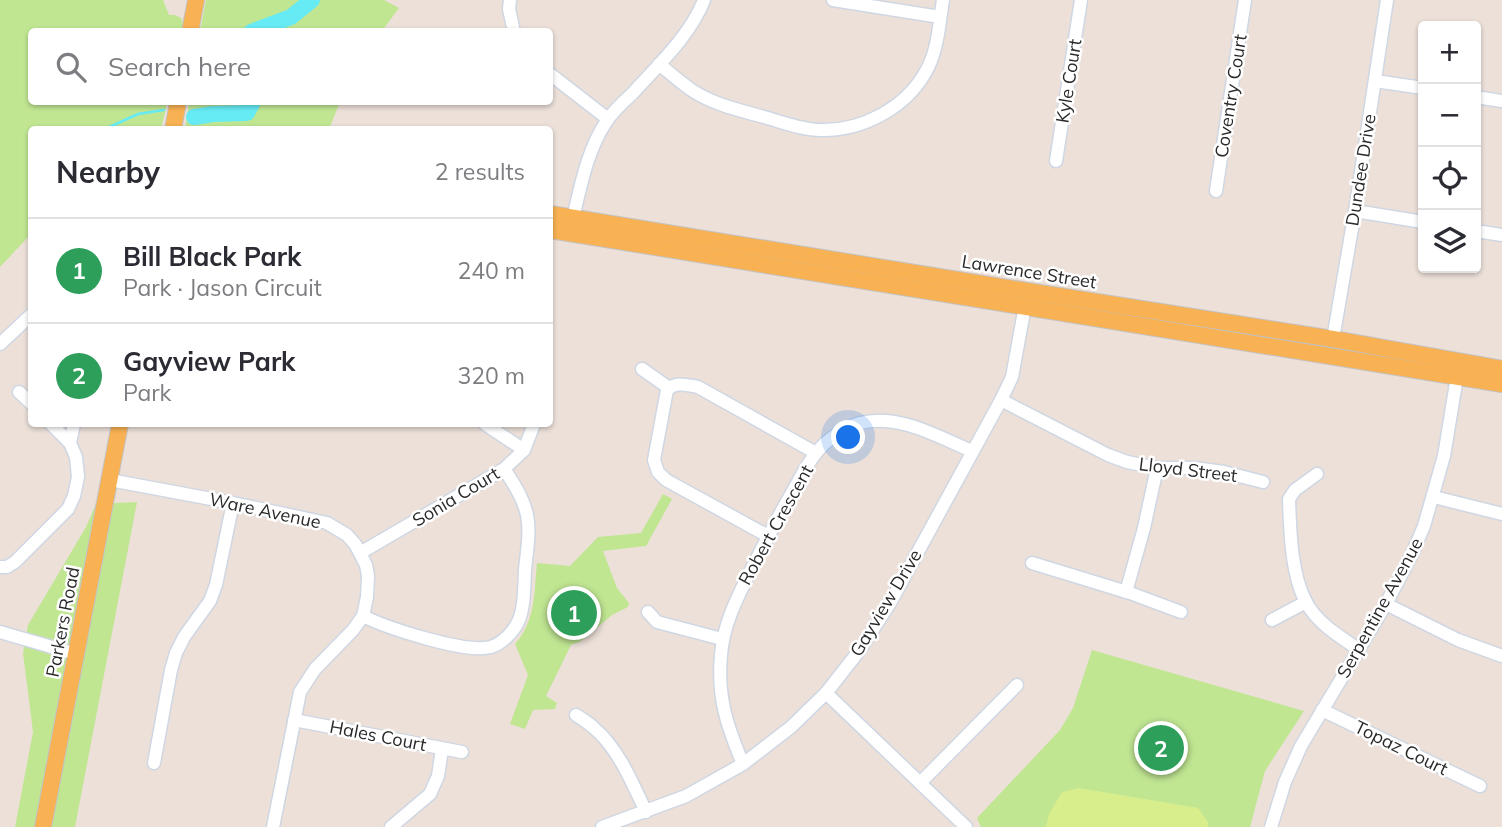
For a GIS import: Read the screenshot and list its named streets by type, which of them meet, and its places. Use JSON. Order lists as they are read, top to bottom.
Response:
{
  "streets": {
    "main road": ["Lawrence Street", "Parkers Road"],
    "street": [
      "Kyle Court",
      "Coventry Court",
      "Dundee Drive",
      "Lloyd Street",
      "Sonia Court",
      "Ware Avenue",
      "Robert Crescent",
      "Gayview Drive",
      "Serpentine Avenue",
      "Hales Court",
      "Topaz Court"
    ]
  },
  "crossings": [
    ["Dundee Drive", "Lawrence Street"],
    ["Lawrence Street", "Gayview Drive"],
    ["Lawrence Street", "Serpentine Avenue"],
    ["Lloyd Street", "Gayview Drive"],
    ["Sonia Court", "Ware Avenue"],
    ["Ware Avenue", "Parkers Road"],
    ["Robert Crescent", "Gayview Drive"],
    ["Serpentine Avenue", "Topaz Court"]
  ],
  "page": {
    "map_buttons": ["+", "−"],
    "search": "Search here",
    "heading": ["Nearby", "2 results"],
    "list": [
      {
        "mark": "1",
        "name": "Bill Black Park",
        "note": "Park · Jason Circuit",
        "value": "240 m"
      },
      {
        "mark": "2",
        "name": "Gayview Park",
        "note": "Park",
        "value": "320 m"
      }
    ],
    "pins": ["1", "2"]
  }
}
